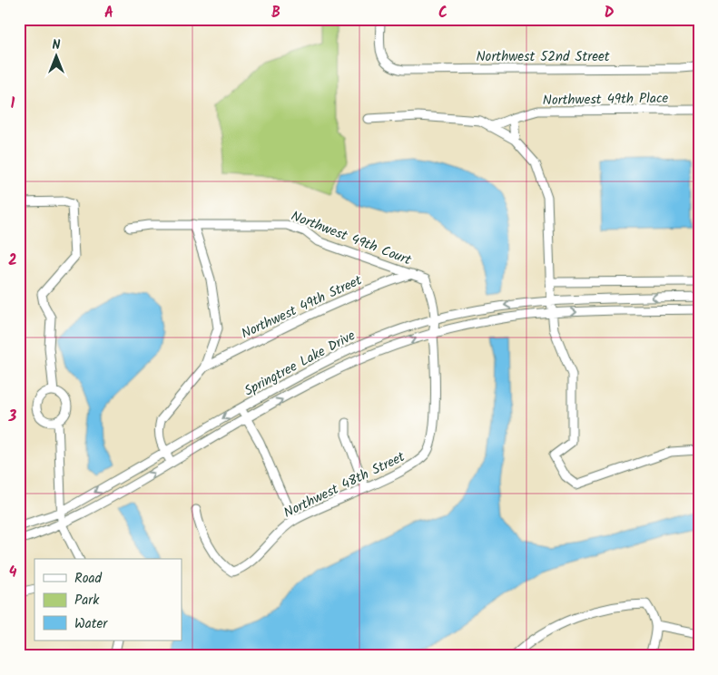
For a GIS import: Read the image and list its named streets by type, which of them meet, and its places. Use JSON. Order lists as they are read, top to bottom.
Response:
{
  "streets": {
    "street": [
      "Northwest 52nd Street",
      "Northwest 49th Place",
      "Northwest 49th Court",
      "Northwest 49th Street",
      "Springtree Lake Drive",
      "Northwest 48th Street"
    ]
  },
  "crossings": [
    ["Northwest 49th Court", "Northwest 49th Street"],
    ["Northwest 49th Court", "Springtree Lake Drive"],
    ["Northwest 49th Court", "Northwest 48th Street"]
  ],
  "legend": ["Road", "Park", "Water"],
  "north": "top",
  "grid": {
    "columns": [
      "A",
      "B",
      "C",
      "D"
    ],
    "rows": [
      "1",
      "2",
      "3",
      "4"
    ]
  }
}
